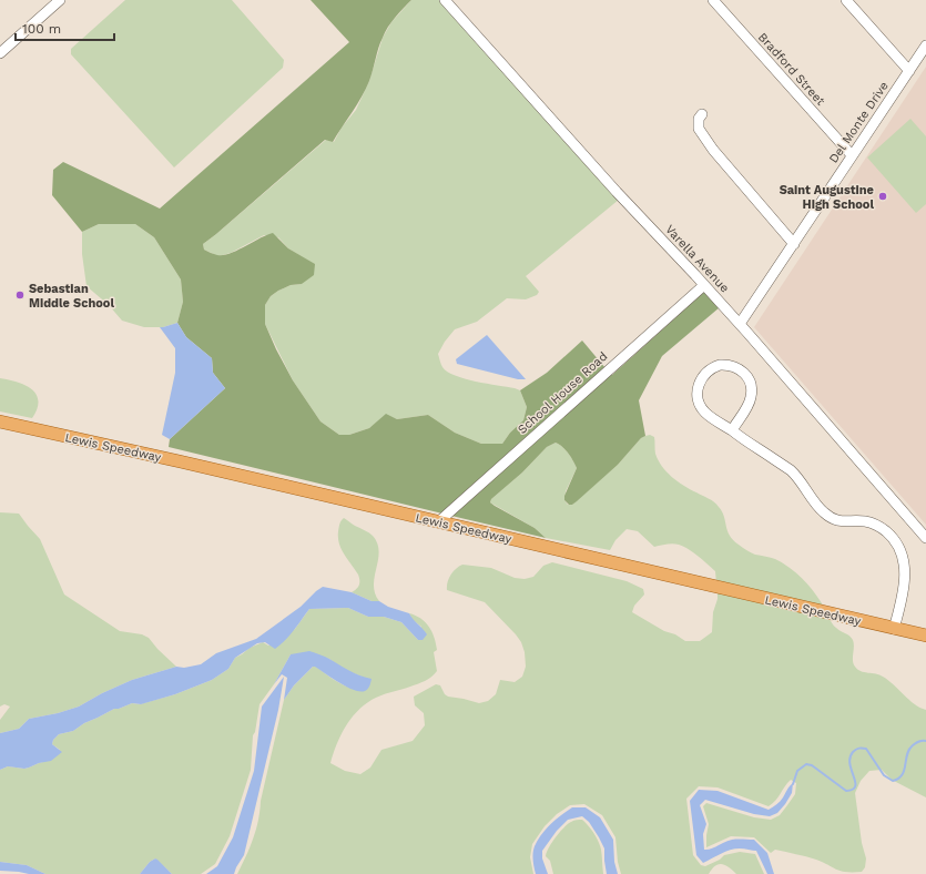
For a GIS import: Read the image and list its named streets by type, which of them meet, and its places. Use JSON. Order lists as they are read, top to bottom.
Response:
{
  "streets": {
    "main road": ["Lewis Speedway"],
    "street": [
      "Bradford Street",
      "Del Monte Drive",
      "Varella Avenue",
      "School House Road"
    ]
  },
  "crossings": [
    ["Bradford Street", "Del Monte Drive"],
    ["Del Monte Drive", "Varella Avenue"],
    ["Varella Avenue", "School House Road"],
    ["School House Road", "Lewis Speedway"]
  ],
  "places": ["Saint Augustine High School", "Sebastian Middle School"],
  "scale_bar": "100 m"
}
